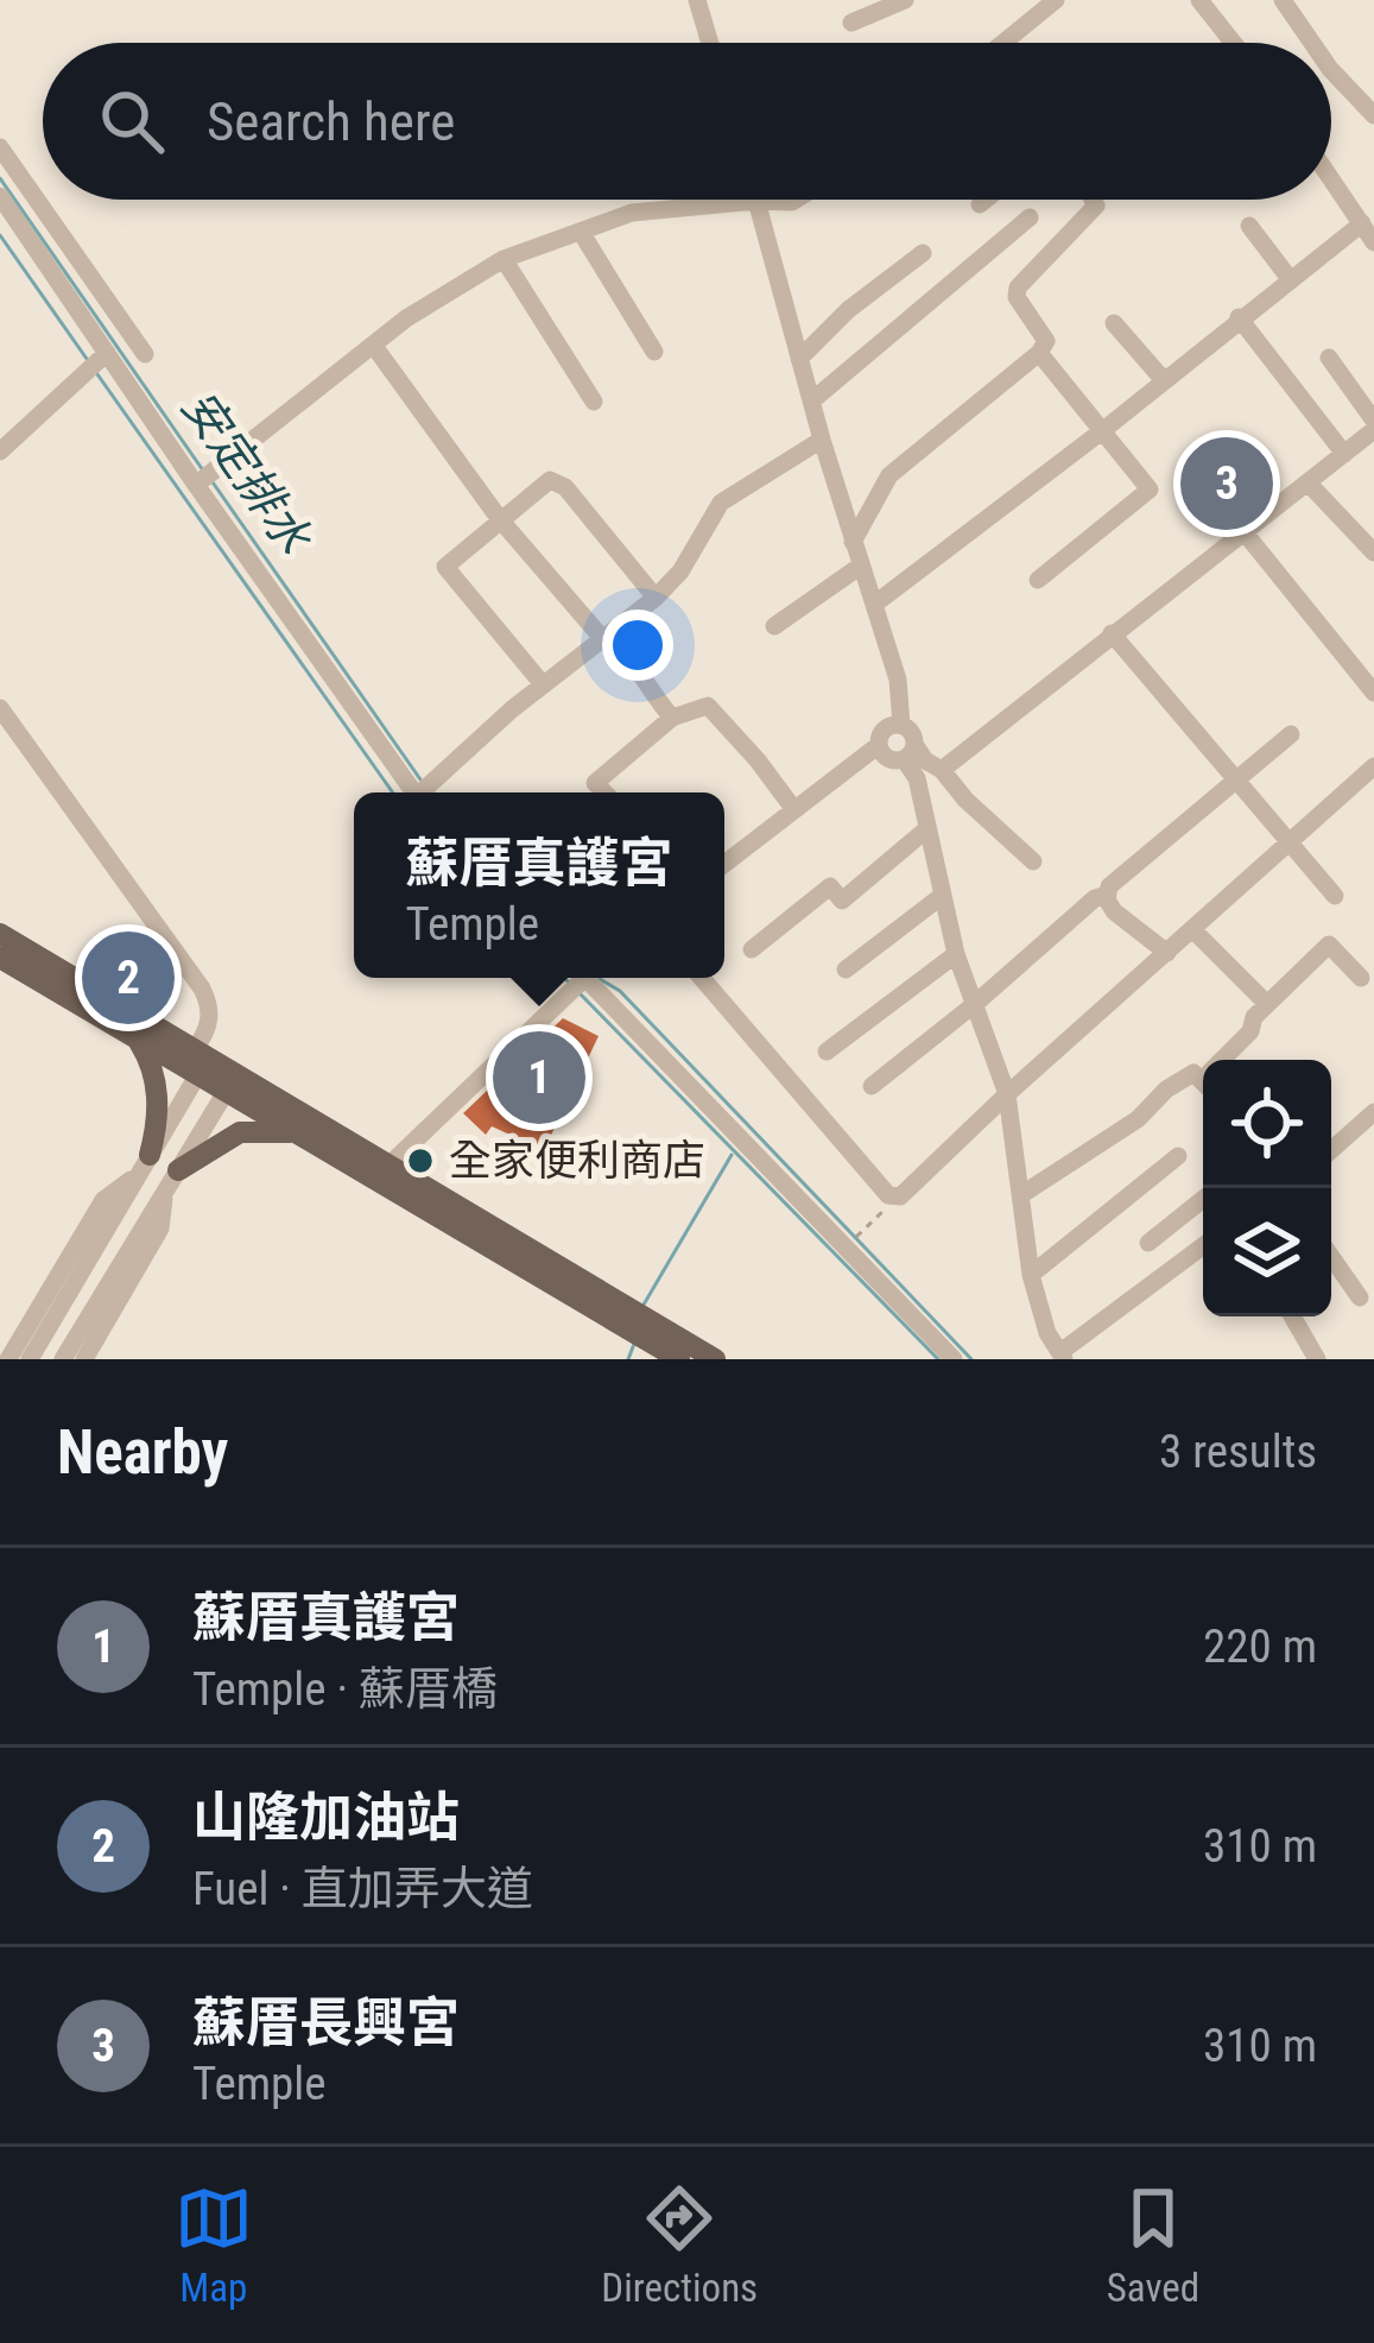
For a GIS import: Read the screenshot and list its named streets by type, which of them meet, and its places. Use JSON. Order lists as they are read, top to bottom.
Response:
{
  "water": ["安定排水"],
  "places": ["全家便利商店"],
  "page": {
    "search": "Search here",
    "pins": ["3", "2", "1"],
    "popup": ["蘇厝真護宮", "Temple"],
    "heading": ["Nearby", "3 results"],
    "list": [
      {
        "mark": "1",
        "name": "蘇厝真護宮",
        "note": "Temple · 蘇厝橋",
        "value": "220 m"
      },
      {
        "mark": "2",
        "name": "山隆加油站",
        "note": "Fuel · 直加弄大道",
        "value": "310 m"
      },
      {
        "mark": "3",
        "name": "蘇厝長興宮",
        "note": "Temple",
        "value": "310 m"
      }
    ],
    "nav": ["Map", "Directions", "Saved"]
  }
}
